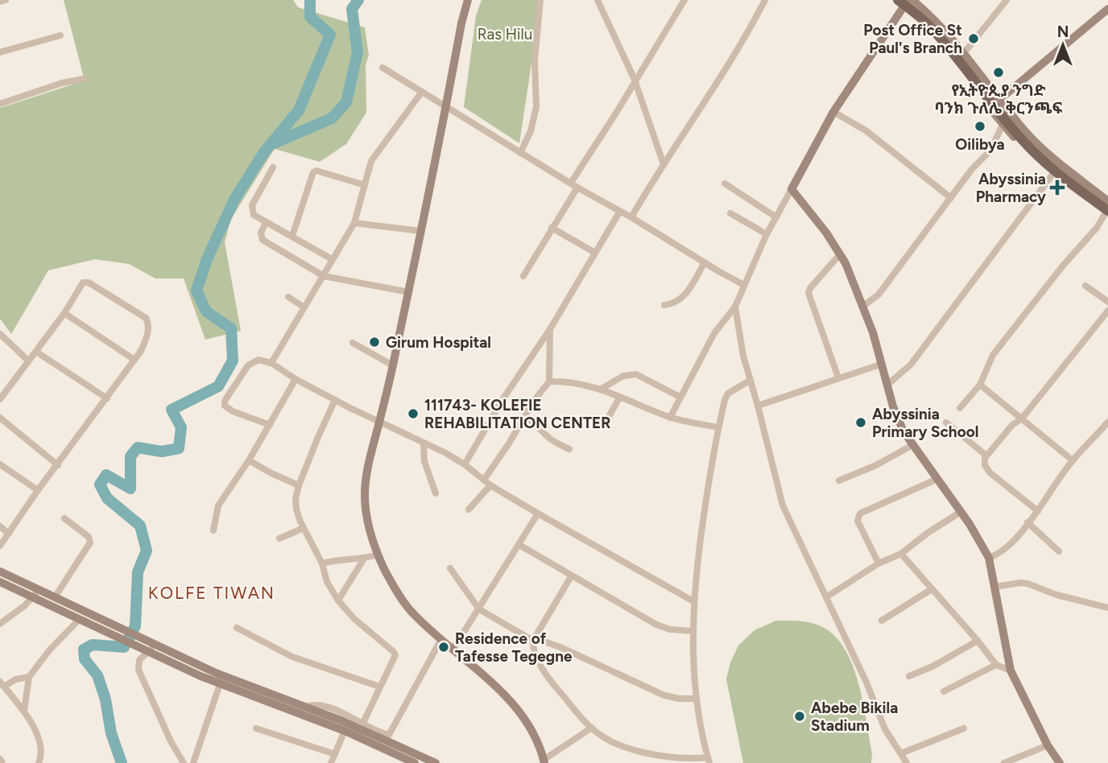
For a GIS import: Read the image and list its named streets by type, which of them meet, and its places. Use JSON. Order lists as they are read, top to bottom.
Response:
{
  "districts": ["KOLFE TIWAN"],
  "parks": ["Ras Hilu"],
  "places": {
    "other": [
      "Post Office St Paul's Branch",
      "የኢትዮጲያ ንግድ ባንክ ጉለሌ ቅርንጫፍ",
      "Oilibya",
      "Girum Hospital",
      "111743- KOLEFIE REHABILITATION CENTER",
      "Abyssinia Primary School",
      "Residence of Tafesse Tegegne",
      "Abebe Bikila Stadium"
    ],
    "health": ["Abyssinia Pharmacy"]
  },
  "north": "top"
}
